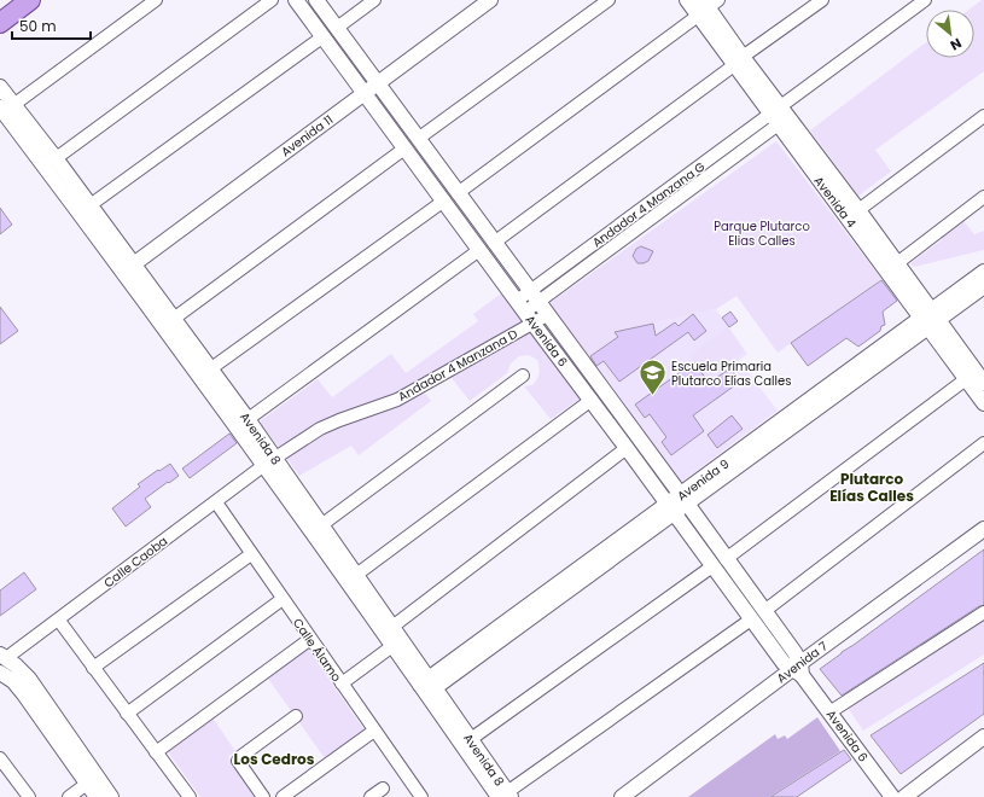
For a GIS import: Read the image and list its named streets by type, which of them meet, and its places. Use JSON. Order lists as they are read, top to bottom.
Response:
{
  "streets": {
    "street": [
      "Avenida 11",
      "Avenida 4",
      "Andador 4 Manzana G",
      "Avenida 6",
      "Andador 4 Manzana D",
      "Avenida 8",
      "Avenida 9",
      "Calle Caoba",
      "Calle Álamo",
      "Avenida 7"
    ]
  },
  "crossings": [
    ["Avenida 11", "Avenida 6"],
    ["Avenida 11", "Avenida 8"],
    ["Avenida 4", "Andador 4 Manzana G"],
    ["Avenida 4", "Avenida 9"],
    ["Andador 4 Manzana G", "Avenida 6"],
    ["Andador 4 Manzana G", "Andador 4 Manzana D"],
    ["Avenida 6", "Andador 4 Manzana D"],
    ["Avenida 6", "Avenida 9"],
    ["Avenida 6", "Avenida 7"],
    ["Andador 4 Manzana D", "Avenida 8"],
    ["Andador 4 Manzana D", "Calle Caoba"],
    ["Avenida 8", "Avenida 9"],
    ["Avenida 8", "Calle Caoba"],
    ["Calle Caoba", "Calle Álamo"]
  ],
  "districts": ["Plutarco Elías Calles", "Los Cedros"],
  "parks": ["Parque Plutarco Elias Calles"],
  "places": {
    "school or university": ["Escuela Primaria Plutarco Elías Calles"]
  },
  "scale_bar": "50 m",
  "north": "bottom right"
}
